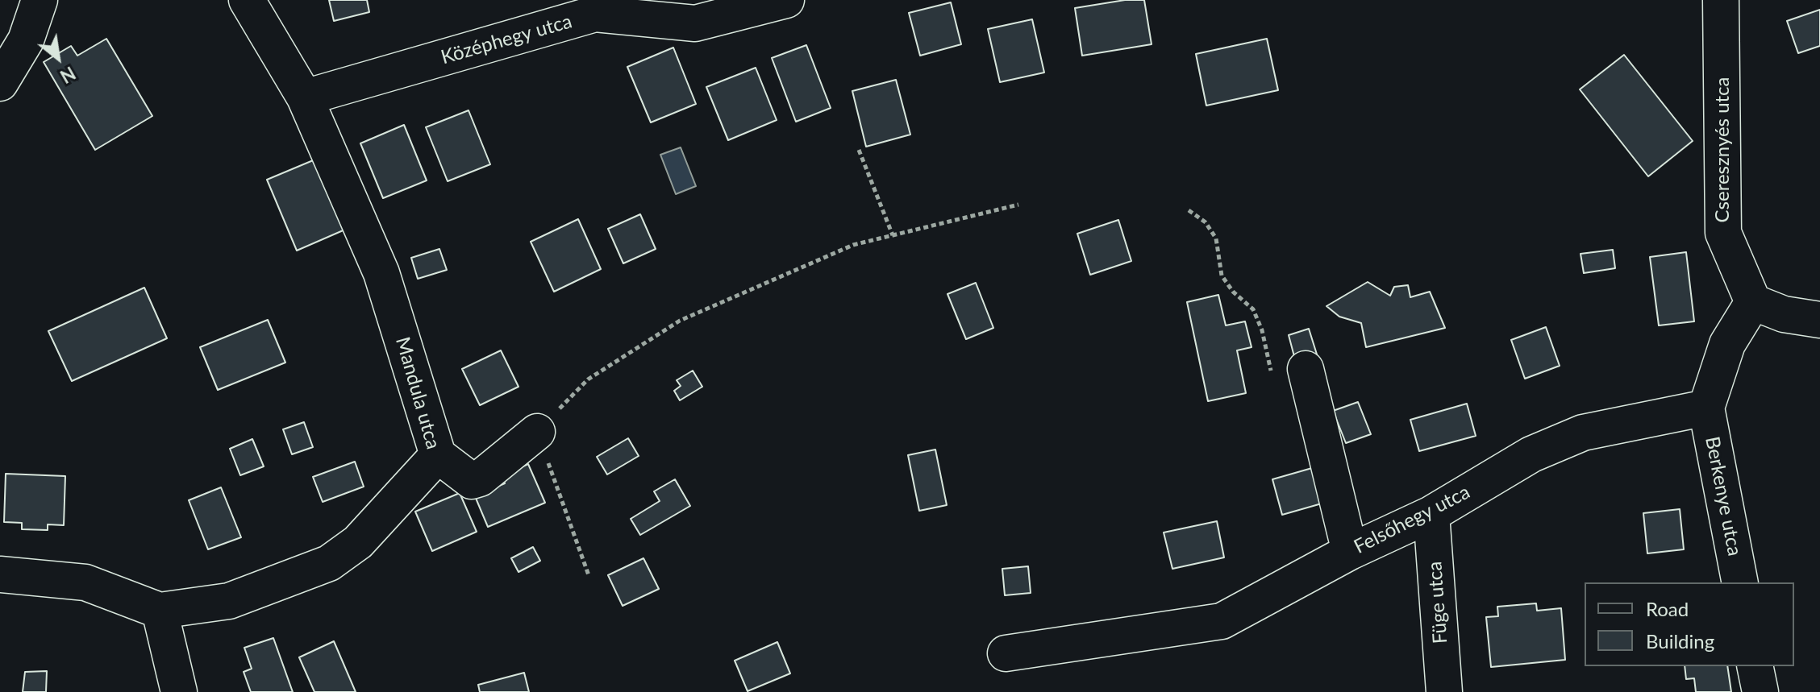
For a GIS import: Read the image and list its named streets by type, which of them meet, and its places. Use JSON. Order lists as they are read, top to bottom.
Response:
{
  "streets": {
    "street": [
      "Középhegy utca",
      "Cseresznyés utca",
      "Mandula utca",
      "Berkenye utca",
      "Felsőhegy utca",
      "Füge utca"
    ]
  },
  "crossings": [
    ["Középhegy utca", "Mandula utca"],
    ["Berkenye utca", "Felsőhegy utca"],
    ["Felsőhegy utca", "Füge utca"]
  ],
  "legend": ["Road", "Building"],
  "north": "bottom right"
}
